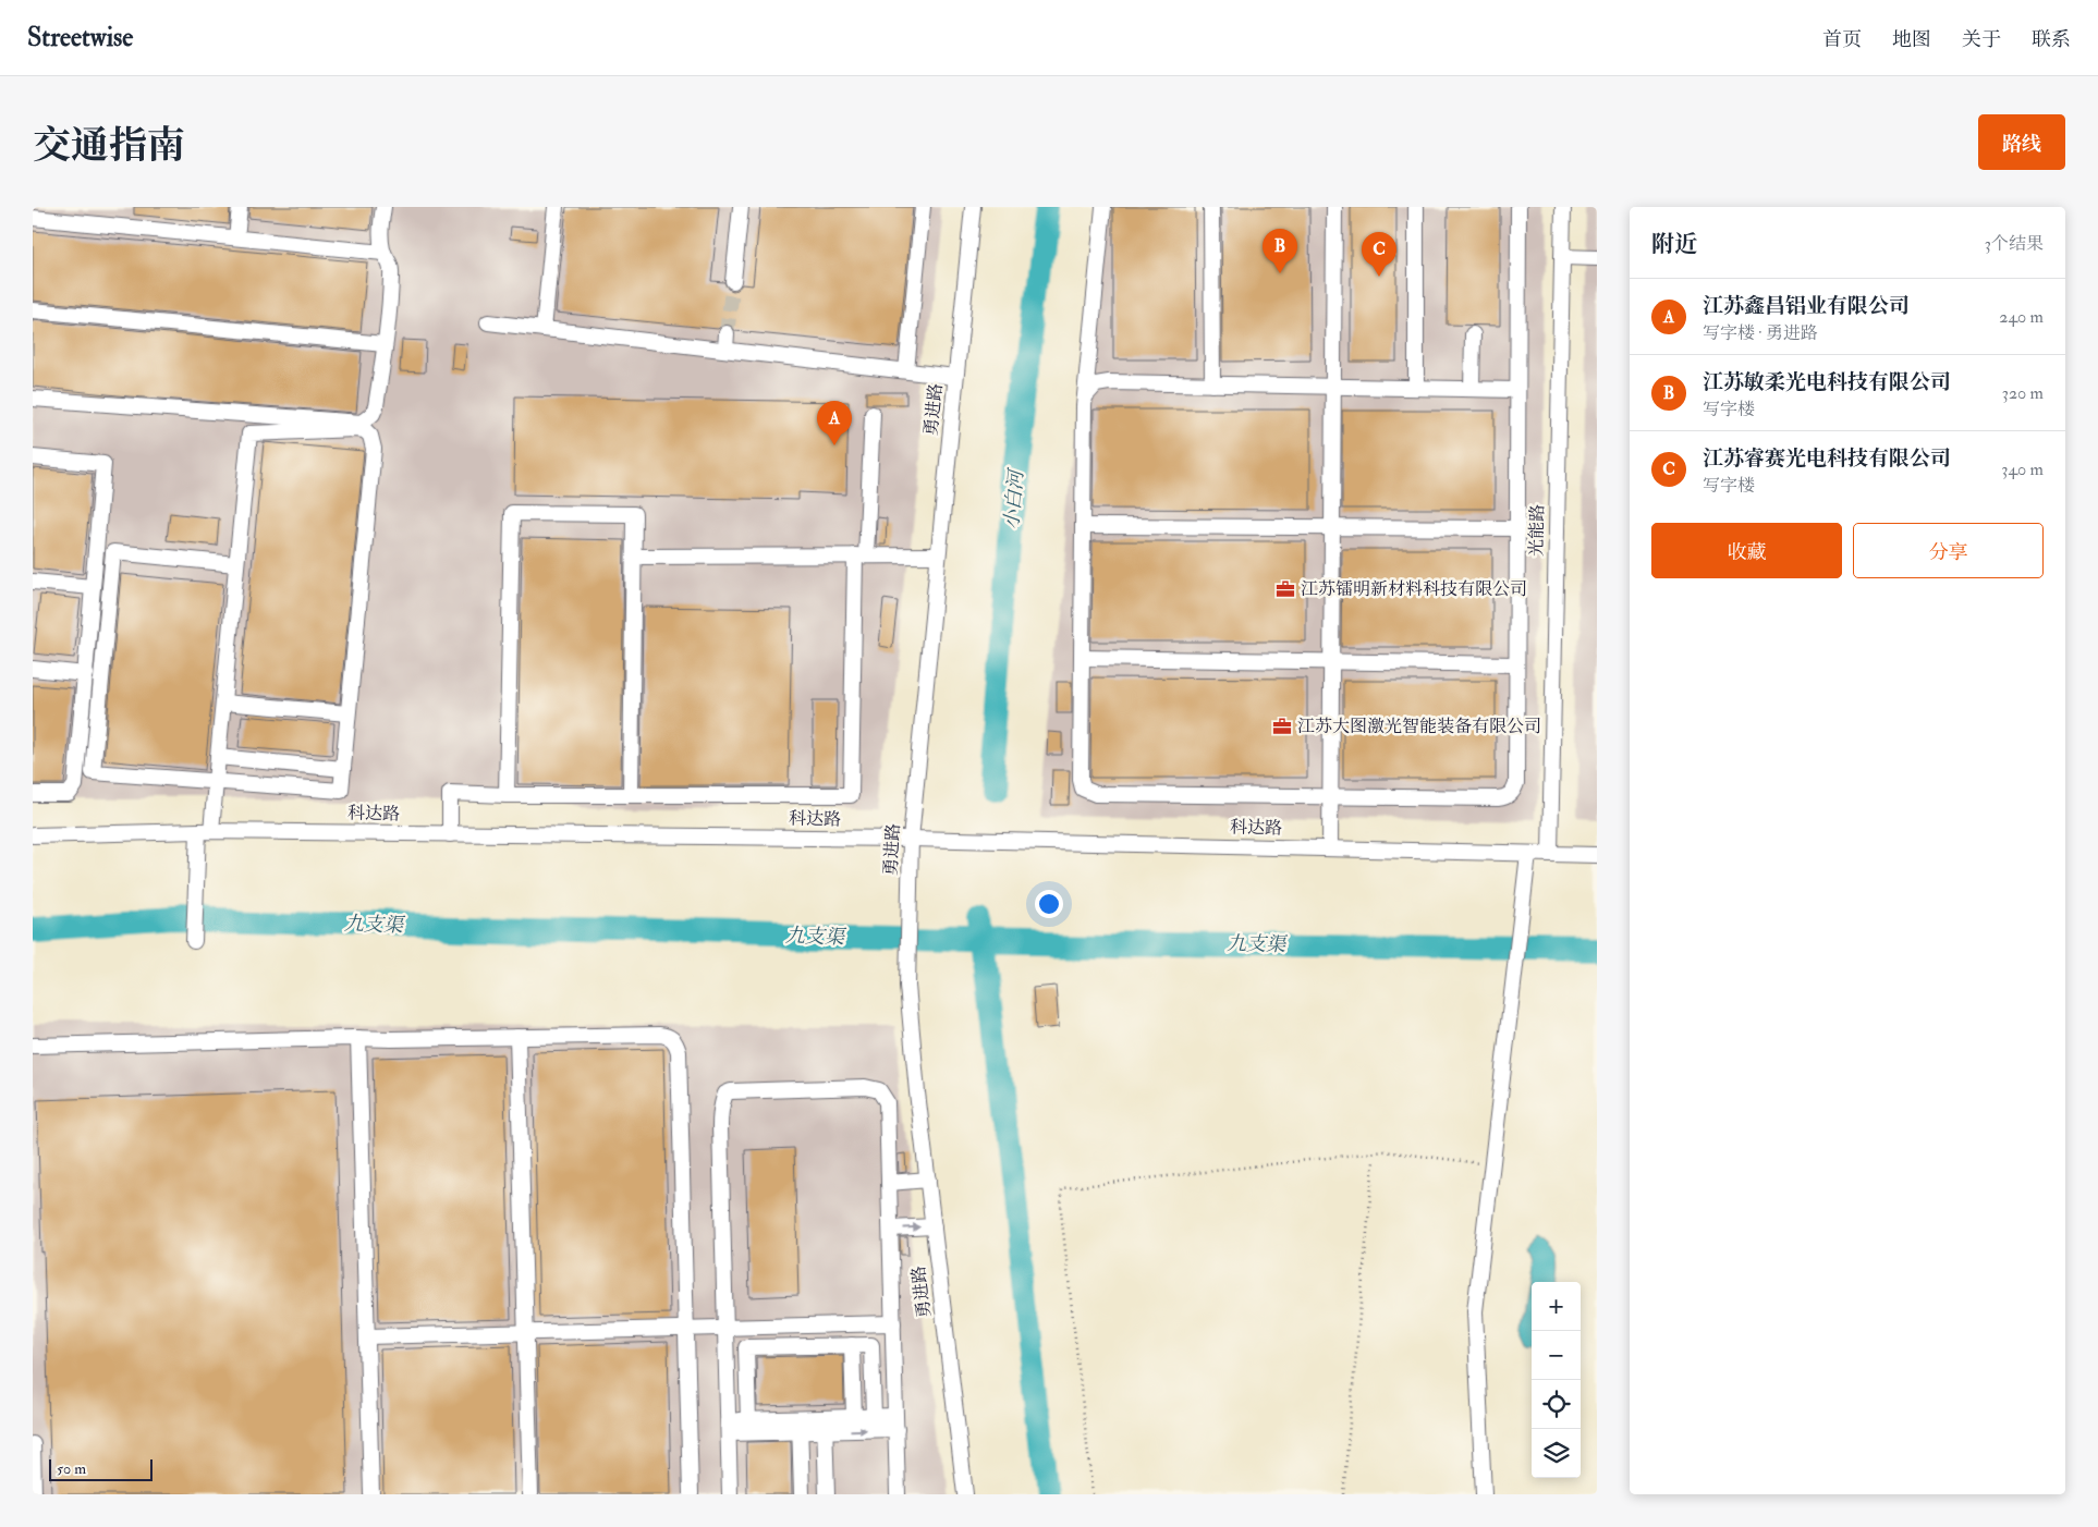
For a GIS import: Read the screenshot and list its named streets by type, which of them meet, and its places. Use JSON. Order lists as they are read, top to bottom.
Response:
{
  "streets": {
    "street": ["勇进路", "光能路", "科达路"]
  },
  "crossings": [
    ["勇进路", "科达路"],
    ["光能路", "科达路"]
  ],
  "water": ["小白河", "九支渠"],
  "places": {
    "office": ["江苏镭明新材料科技有限公司", "江苏大图激光智能装备有限公司"]
  },
  "scale_bar": "50 m",
  "page": {
    "header": "Streetwise",
    "nav": [
      "首页",
      "地图",
      "关于",
      "联系"
    ],
    "title": "交通指南",
    "buttons": [
      "路线",
      ["收藏", "分享"]
    ],
    "heading": ["附近", "3个结果"],
    "pins": ["B", "C", "A"],
    "list": [
      {
        "mark": "A",
        "name": "江苏鑫昌铝业有限公司",
        "note": "写字楼 · 勇进路",
        "value": "240 m"
      },
      {
        "mark": "B",
        "name": "江苏敏柔光电科技有限公司",
        "note": "写字楼",
        "value": "320 m"
      },
      {
        "mark": "C",
        "name": "江苏睿赛光电科技有限公司",
        "note": "写字楼",
        "value": "340 m"
      }
    ],
    "map_buttons": ["+", "−"],
    "scale": "50 m"
  }
}
